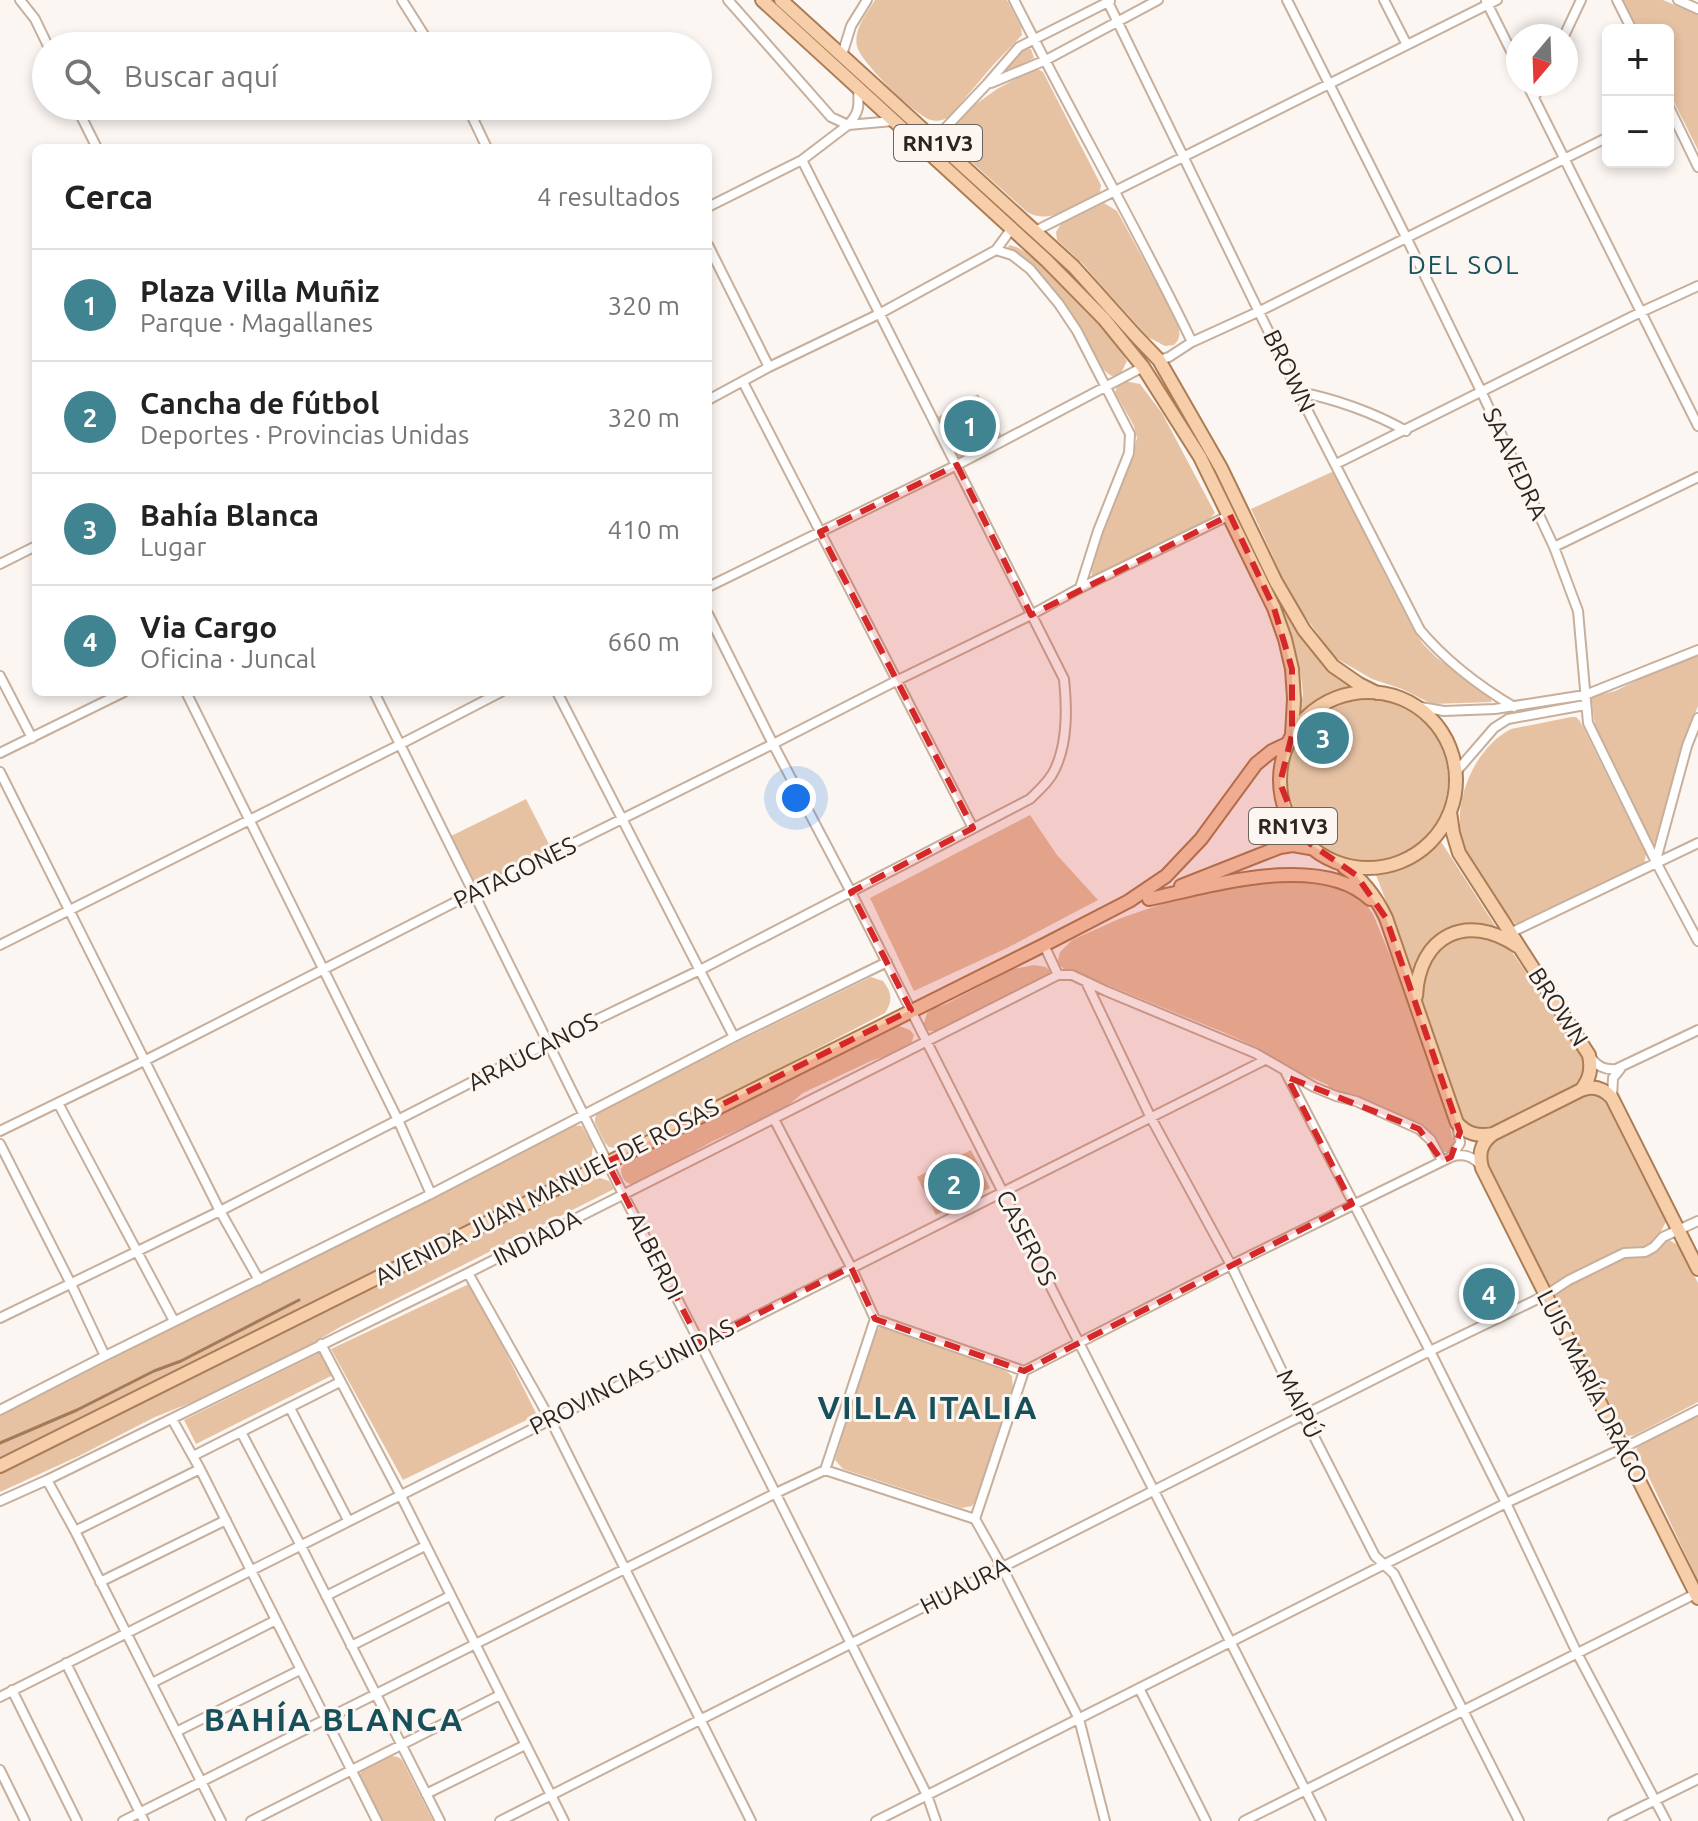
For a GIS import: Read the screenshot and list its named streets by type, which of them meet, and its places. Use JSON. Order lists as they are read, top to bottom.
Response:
{
  "streets": {
    "main road": [
      "RN1V3",
      "BROWN",
      "AVENIDA JUAN MANUEL DE ROSAS",
      "LUIS MARÍA DRAGO"
    ],
    "street": [
      "SAAVEDRA",
      "PATAGONES",
      "ARAUCANOS",
      "INDIADA",
      "CASEROS",
      "ALBERDI",
      "PROVINCIAS UNIDAS",
      "MAIPÚ",
      "HUAURA"
    ]
  },
  "crossings": [
    ["RN1V3", "BROWN"],
    ["RN1V3", "PATAGONES"],
    ["RN1V3", "AVENIDA JUAN MANUEL DE ROSAS"],
    ["BROWN", "AVENIDA JUAN MANUEL DE ROSAS"],
    ["PATAGONES", "ARAUCANOS"],
    ["PATAGONES", "CASEROS"],
    ["PATAGONES", "ALBERDI"],
    ["ARAUCANOS", "CASEROS"],
    ["ARAUCANOS", "ALBERDI"],
    ["AVENIDA JUAN MANUEL DE ROSAS", "CASEROS"],
    ["AVENIDA JUAN MANUEL DE ROSAS", "ALBERDI"],
    ["INDIADA", "CASEROS"],
    ["INDIADA", "ALBERDI"],
    ["INDIADA", "MAIPÚ"],
    ["CASEROS", "PROVINCIAS UNIDAS"],
    ["CASEROS", "HUAURA"],
    ["ALBERDI", "PROVINCIAS UNIDAS"],
    ["ALBERDI", "HUAURA"],
    ["PROVINCIAS UNIDAS", "MAIPÚ"],
    ["LUIS MARÍA DRAGO", "HUAURA"],
    ["MAIPÚ", "HUAURA"]
  ],
  "districts": ["DEL SOL", "VILLA ITALIA", "BAHÍA BLANCA"],
  "north": "bottom",
  "page": {
    "map_buttons": ["+", "−"],
    "search": "Buscar aquí",
    "heading": ["Cerca", "4 resultados"],
    "list": [
      {
        "mark": "1",
        "name": "Plaza Villa Muñiz",
        "note": "Parque · Magallanes",
        "value": "320 m"
      },
      {
        "mark": "2",
        "name": "Cancha de fútbol",
        "note": "Deportes · Provincias Unidas",
        "value": "320 m"
      },
      {
        "mark": "3",
        "name": "Bahía Blanca",
        "note": "Lugar",
        "value": "410 m"
      },
      {
        "mark": "4",
        "name": "Via Cargo",
        "note": "Oficina · Juncal",
        "value": "660 m"
      }
    ],
    "pins": [
      "1",
      "3",
      "2",
      "4"
    ]
  }
}
